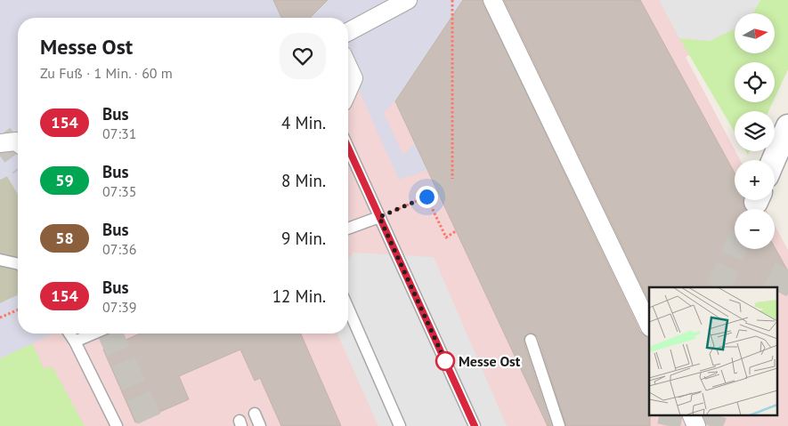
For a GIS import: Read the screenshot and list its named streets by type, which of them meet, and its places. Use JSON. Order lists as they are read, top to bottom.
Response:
{
  "places": ["Messe Ost"],
  "lines": ["bus line 154"],
  "north": "right",
  "page": {
    "map_buttons": ["+", "−"],
    "heading": ["Messe Ost", "Zu Fuß · 1 Min. · 60 m"],
    "list": [
      {
        "mark": "154",
        "name": "Bus",
        "note": "07:31",
        "value": "4 Min."
      },
      {
        "mark": "59",
        "name": "Bus",
        "note": "07:35",
        "value": "8 Min."
      },
      {
        "mark": "58",
        "name": "Bus",
        "note": "07:36",
        "value": "9 Min."
      },
      {
        "mark": "154",
        "name": "Bus",
        "note": "07:39",
        "value": "12 Min."
      }
    ]
  }
}
